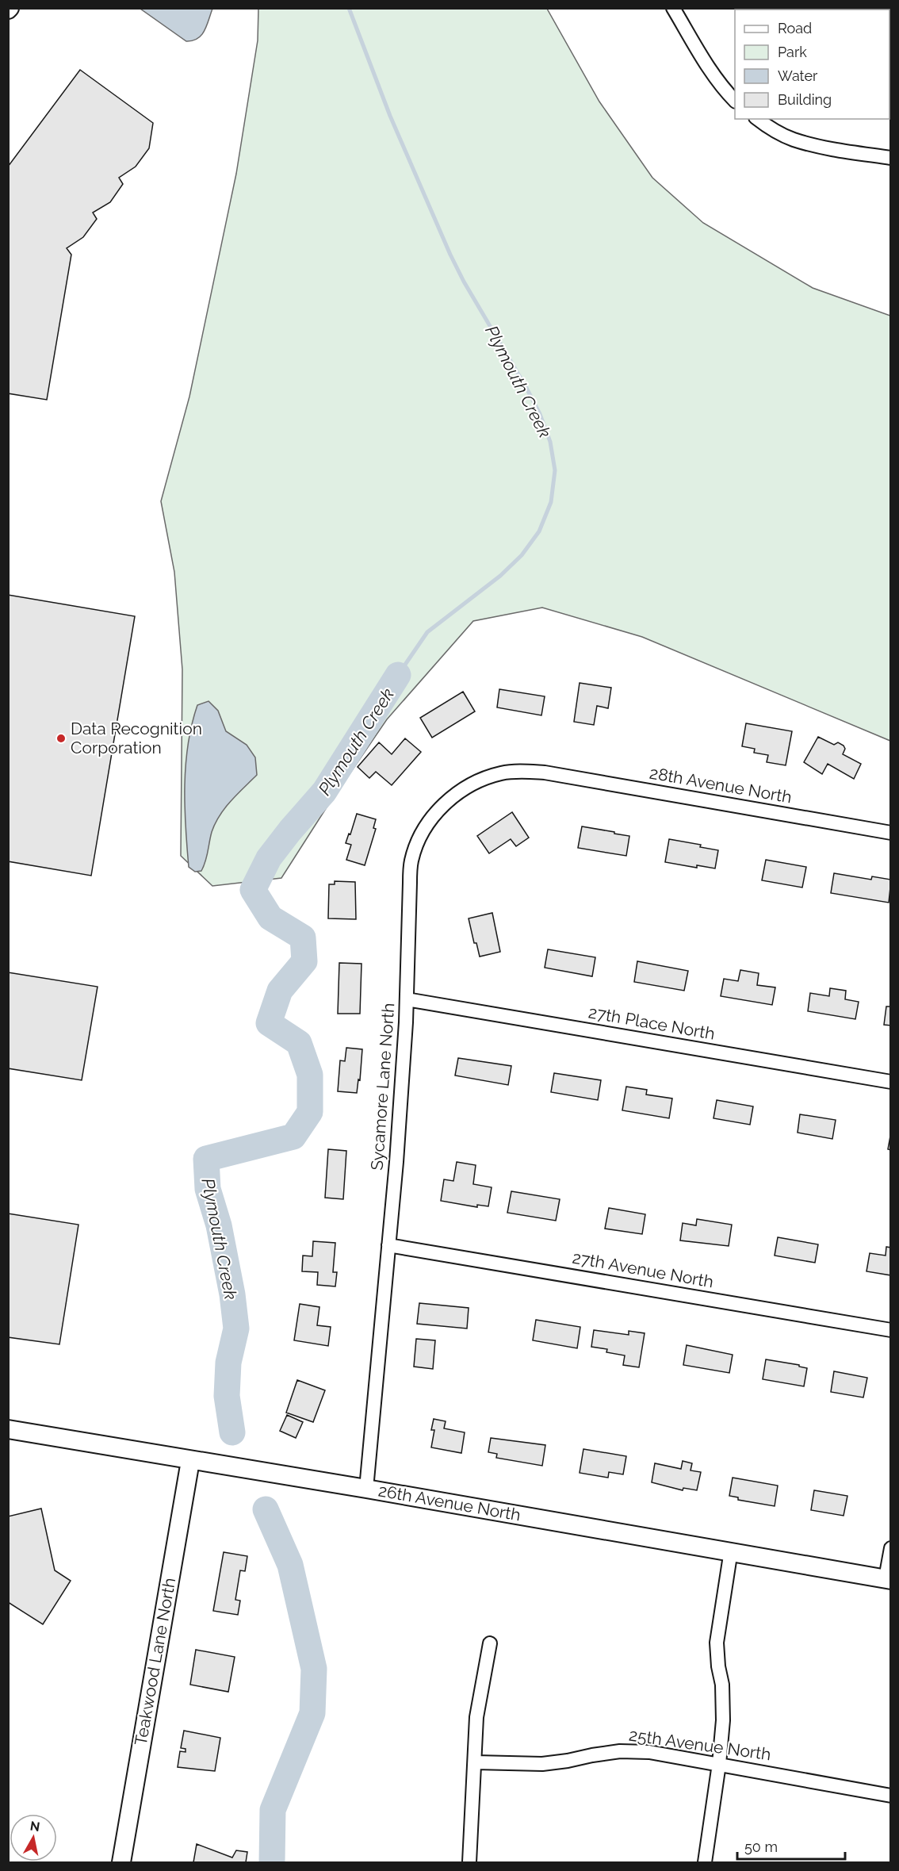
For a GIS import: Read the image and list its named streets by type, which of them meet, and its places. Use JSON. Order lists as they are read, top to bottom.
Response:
{
  "streets": {
    "street": [
      "28th Avenue North",
      "27th Place North",
      "Sycamore Lane North",
      "27th Avenue North",
      "26th Avenue North",
      "Teakwood Lane North",
      "25th Avenue North"
    ]
  },
  "crossings": [
    ["28th Avenue North", "Sycamore Lane North"],
    ["27th Place North", "Sycamore Lane North"],
    ["Sycamore Lane North", "27th Avenue North"],
    ["Sycamore Lane North", "26th Avenue North"],
    ["26th Avenue North", "Teakwood Lane North"]
  ],
  "water": ["Plymouth Creek"],
  "places": ["Data Recognition Corporation"],
  "legend": [
    "Road",
    "Park",
    "Water",
    "Building"
  ],
  "scale_bar": "50 m",
  "north": "top"
}
